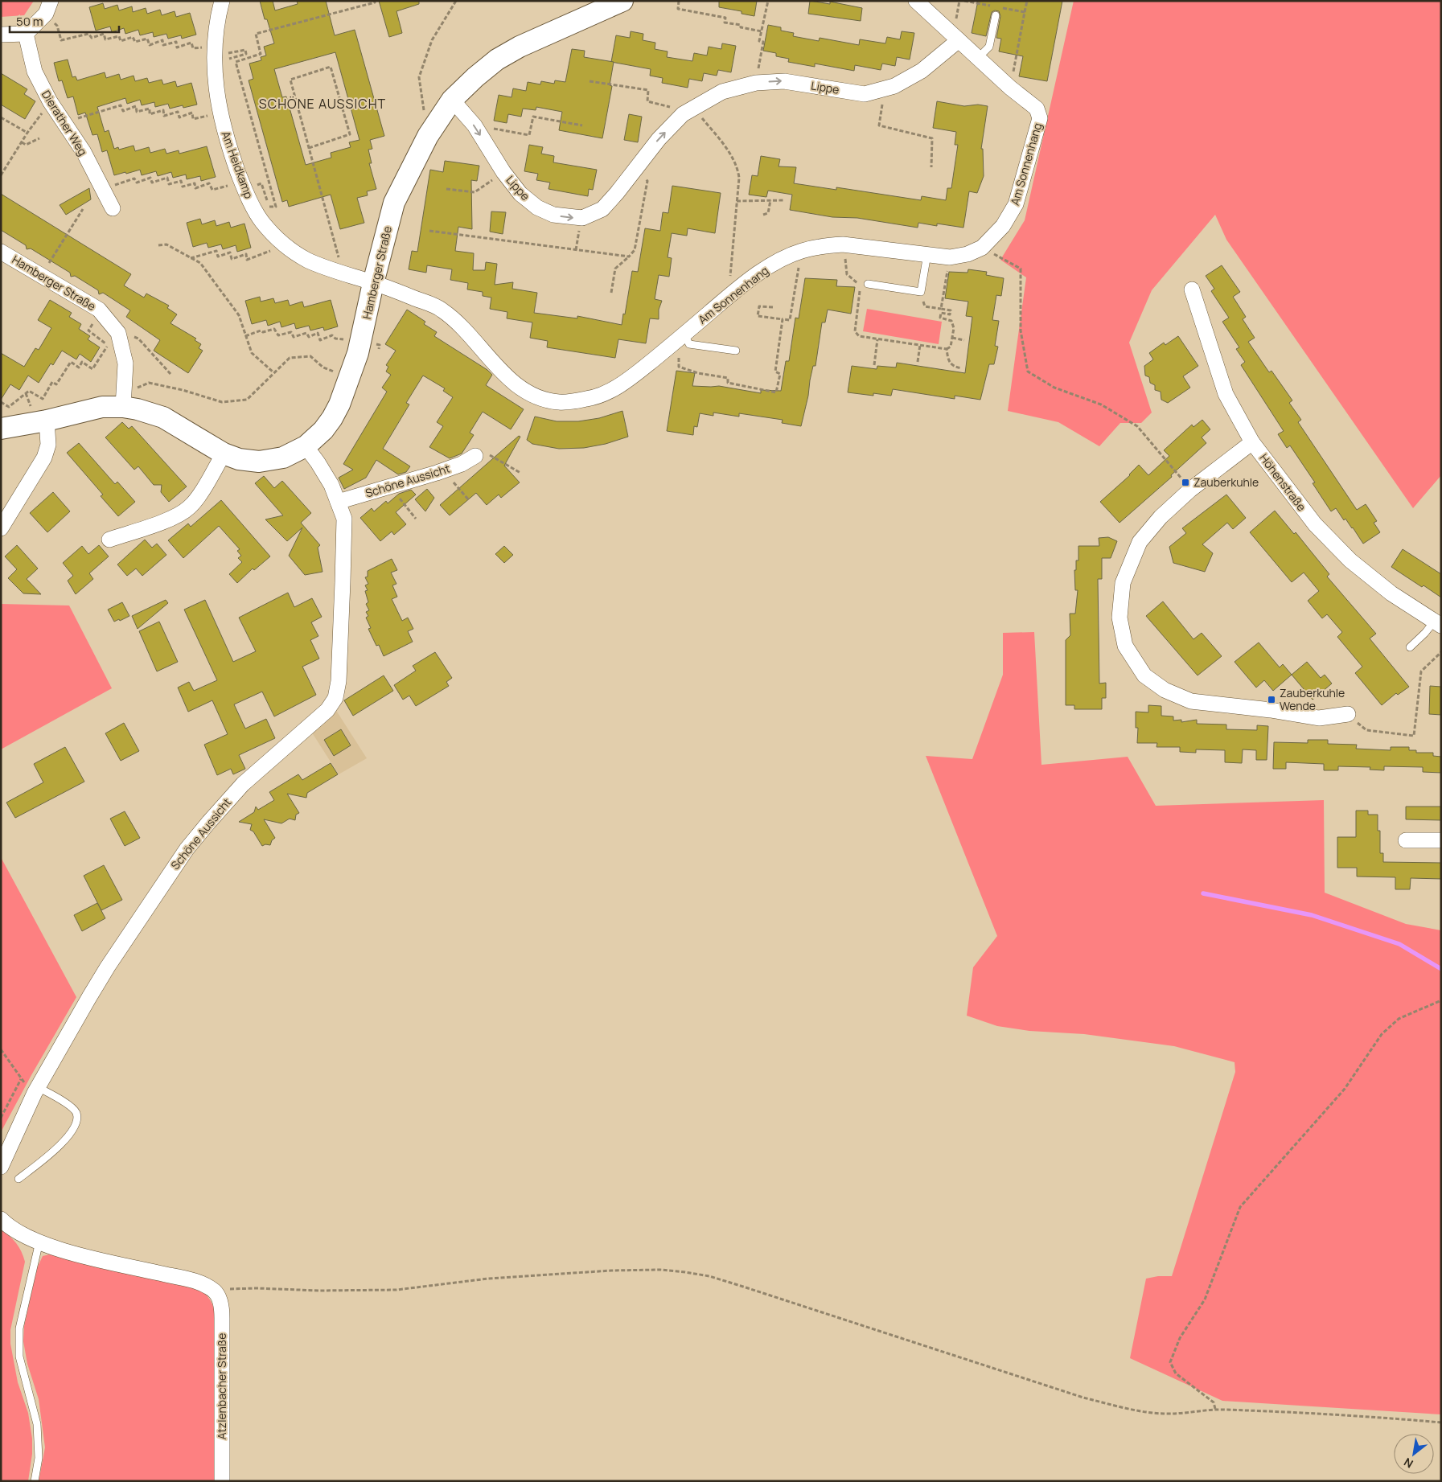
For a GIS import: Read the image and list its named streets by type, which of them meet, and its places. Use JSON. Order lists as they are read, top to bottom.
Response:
{
  "streets": {
    "street": [
      "Lippe",
      "Dierather Weg",
      "Am Sonnenhang",
      "Am Heidkamp",
      "Hamberger Straße",
      "Schöne Aussicht",
      "Höhenstraße",
      "Atzlenbacher Straße"
    ]
  },
  "crossings": [
    ["Lippe", "Am Sonnenhang"],
    ["Lippe", "Hamberger Straße"],
    ["Am Sonnenhang", "Am Heidkamp"],
    ["Am Sonnenhang", "Hamberger Straße"],
    ["Am Heidkamp", "Hamberger Straße"],
    ["Hamberger Straße", "Schöne Aussicht"]
  ],
  "one_way": ["Lippe"],
  "districts": ["SCHÖNE AUSSICHT"],
  "places": {
    "transit": ["Zauberkuhle", "Zauberkuhle Wende"]
  },
  "scale_bar": "50 m",
  "north": "bottom left"
}
